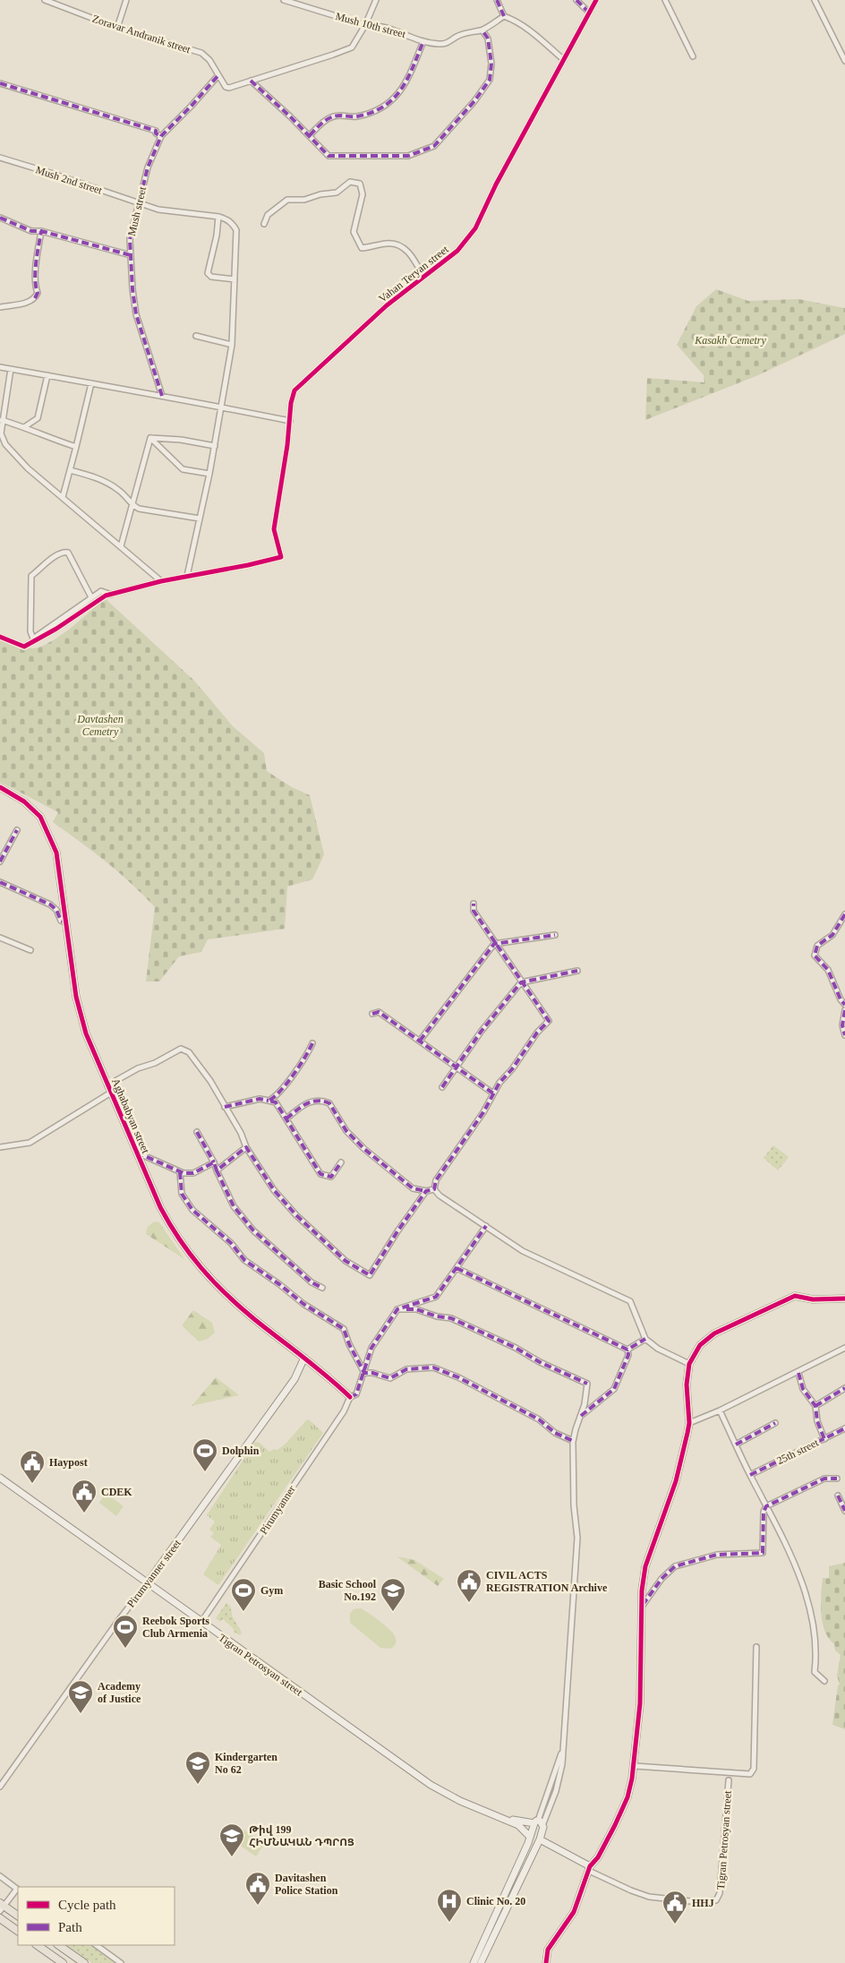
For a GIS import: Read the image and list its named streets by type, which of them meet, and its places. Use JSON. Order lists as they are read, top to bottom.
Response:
{
  "streets": {
    "street": [
      "Mush 10th street",
      "Zoravar Andranik street",
      "Mush 2nd street",
      "Mush street",
      "Vahan Teryan street",
      "Aghababyan street",
      "25th street",
      "Pirumyanner",
      "Pirumyanner street",
      "Tigran Petrosyan street"
    ]
  },
  "crossings": [
    ["Mush 10th street", "Zoravar Andranik street"],
    ["Zoravar Andranik street", "Mush street"],
    ["Mush 2nd street", "Mush street"],
    ["Aghababyan street", "Pirumyanner"],
    ["Aghababyan street", "Pirumyanner street"],
    ["Pirumyanner", "Tigran Petrosyan street"],
    ["Pirumyanner street", "Tigran Petrosyan street"]
  ],
  "parks": ["Kasakh Cemetry", "Davtashen Cemetry"],
  "places": {
    "sports": ["Dolphin", "Gym", "Reebok Sports Club Armenia"],
    "public building": [
      "Haypost",
      "CDEK",
      "CIVIL ACTS REGISTRATION Archive",
      "Davitashen Police Station",
      "HHJ"
    ],
    "school or university": [
      "Basic School No.192",
      "Academy of Justice",
      "Kindergarten No 62",
      "Թիվ 199 ՀԻՄՆԱԿԱՆ ԴՊՐՈՑ"
    ],
    "hospital": ["Clinic No. 20"]
  },
  "legend": ["Cycle path", "Path"]
}
